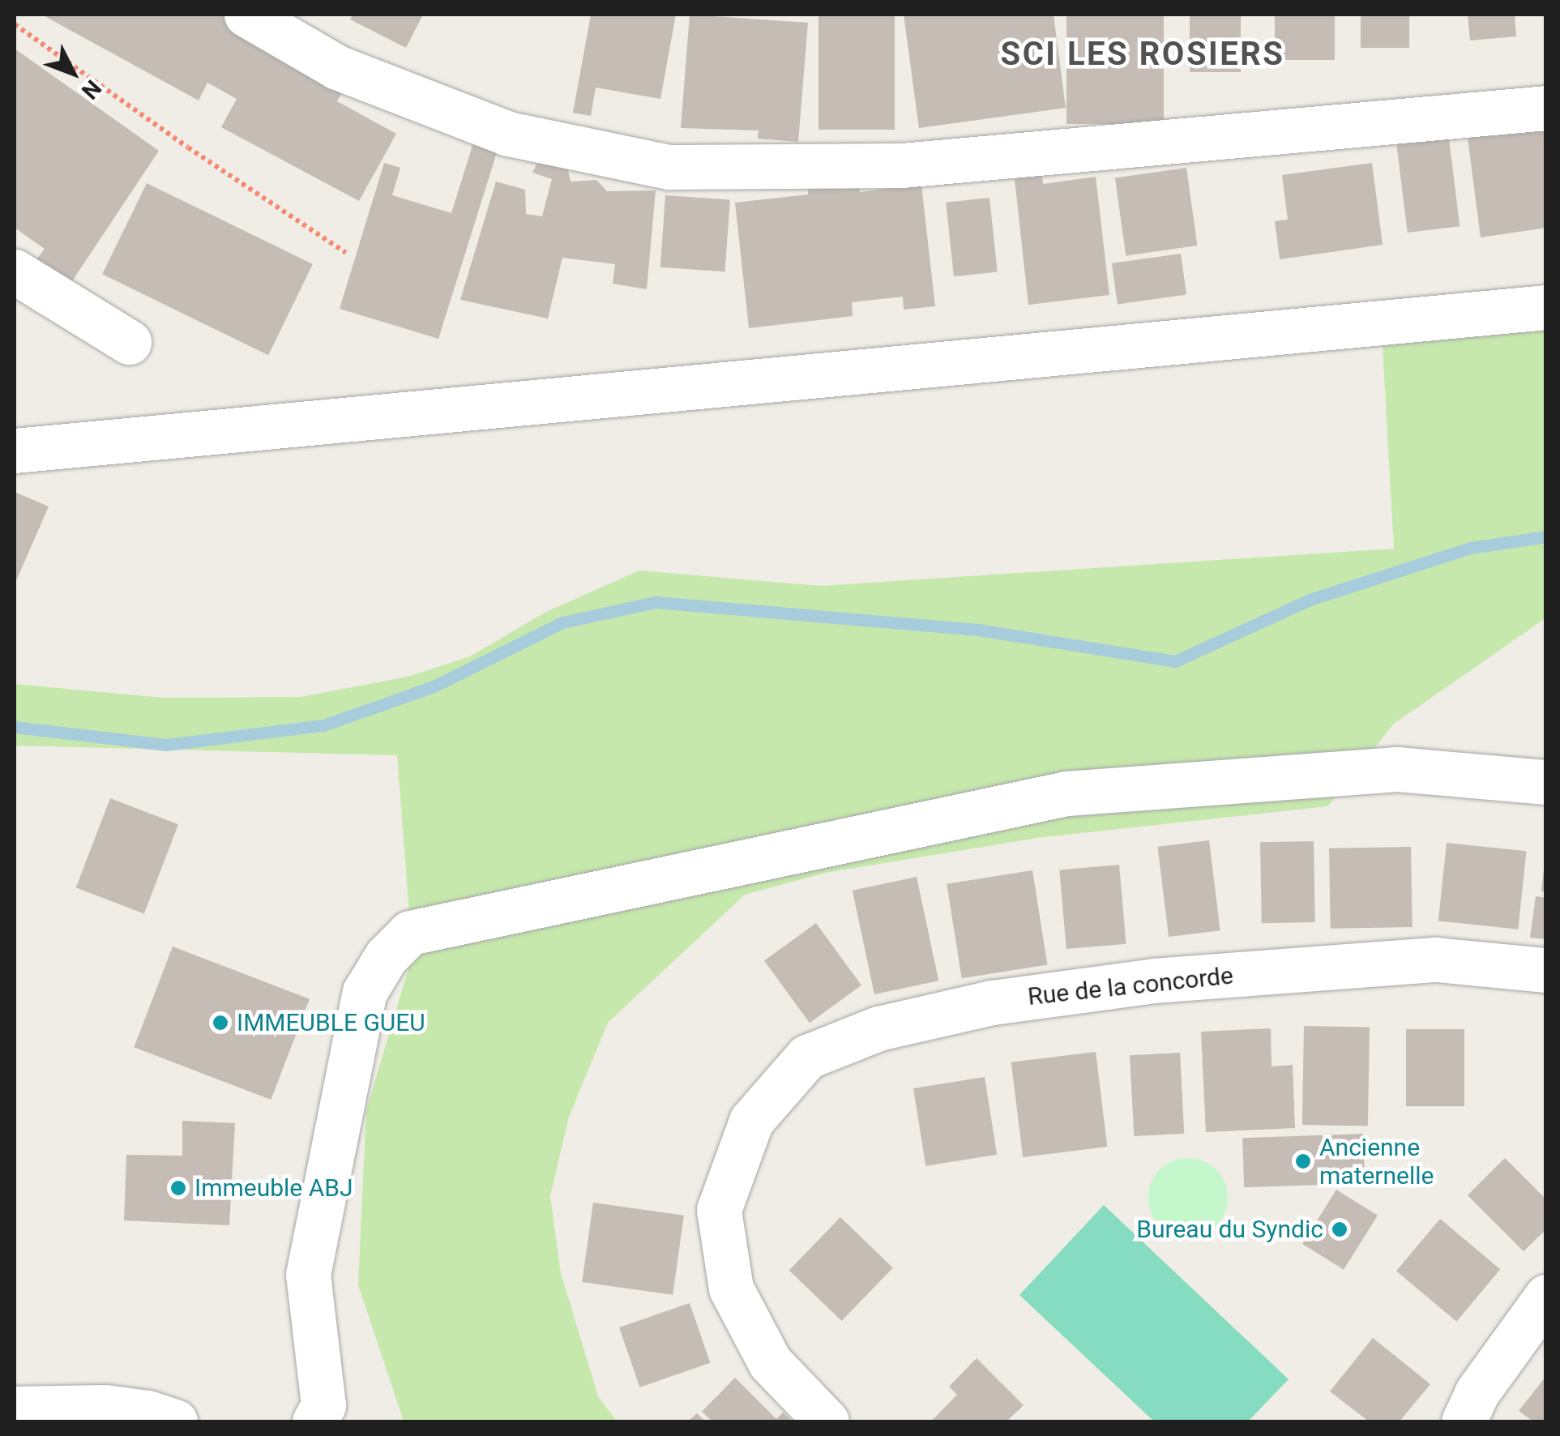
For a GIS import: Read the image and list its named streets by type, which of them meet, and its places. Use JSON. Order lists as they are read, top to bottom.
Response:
{
  "streets": {
    "street": ["Rue de la concorde"]
  },
  "districts": ["SCI LES ROSIERS"],
  "places": [
    "IMMEUBLE GUEU",
    "Ancienne maternelle",
    "Immeuble ABJ",
    "Bureau du Syndic"
  ],
  "north": "bottom right"
}
